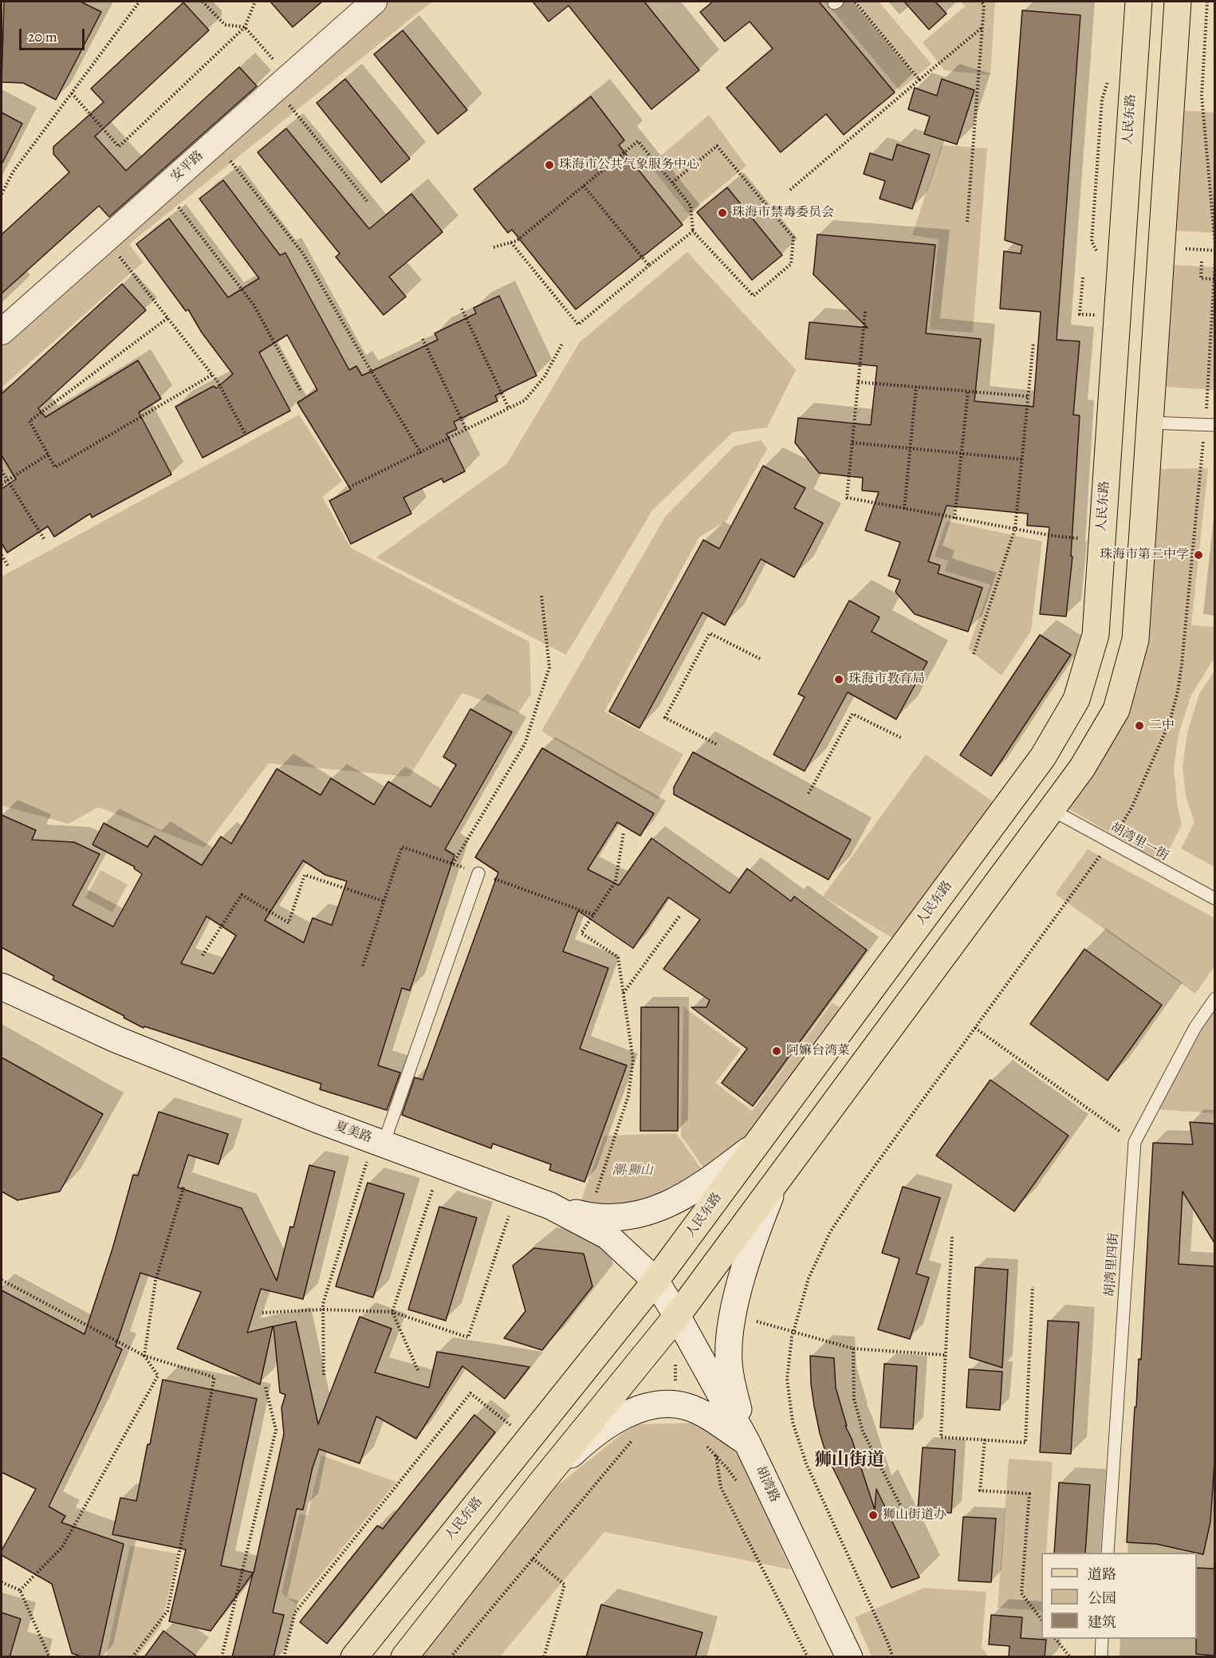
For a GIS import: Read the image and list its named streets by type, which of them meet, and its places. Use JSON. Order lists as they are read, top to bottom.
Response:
{
  "streets": {
    "main road": ["人民东路"],
    "street": ["安平路", "夏美路", "胡湾路"],
    "lane": ["胡湾里一街", "胡湾里四街"]
  },
  "crossings": [
    ["人民东路", "夏美路"],
    ["夏美路", "胡湾路"]
  ],
  "districts": ["狮山街道"],
  "parks": ["潮·狮山"],
  "places": [
    "珠海市公共气象服务中心",
    "珠海市禁毒委员会",
    "珠海市第二中学",
    "珠海市教育局",
    "二中",
    "阿嫲台湾菜",
    "狮山街道办"
  ],
  "legend": ["道路", "公园", "建筑"],
  "scale_bar": "20 m"
}
